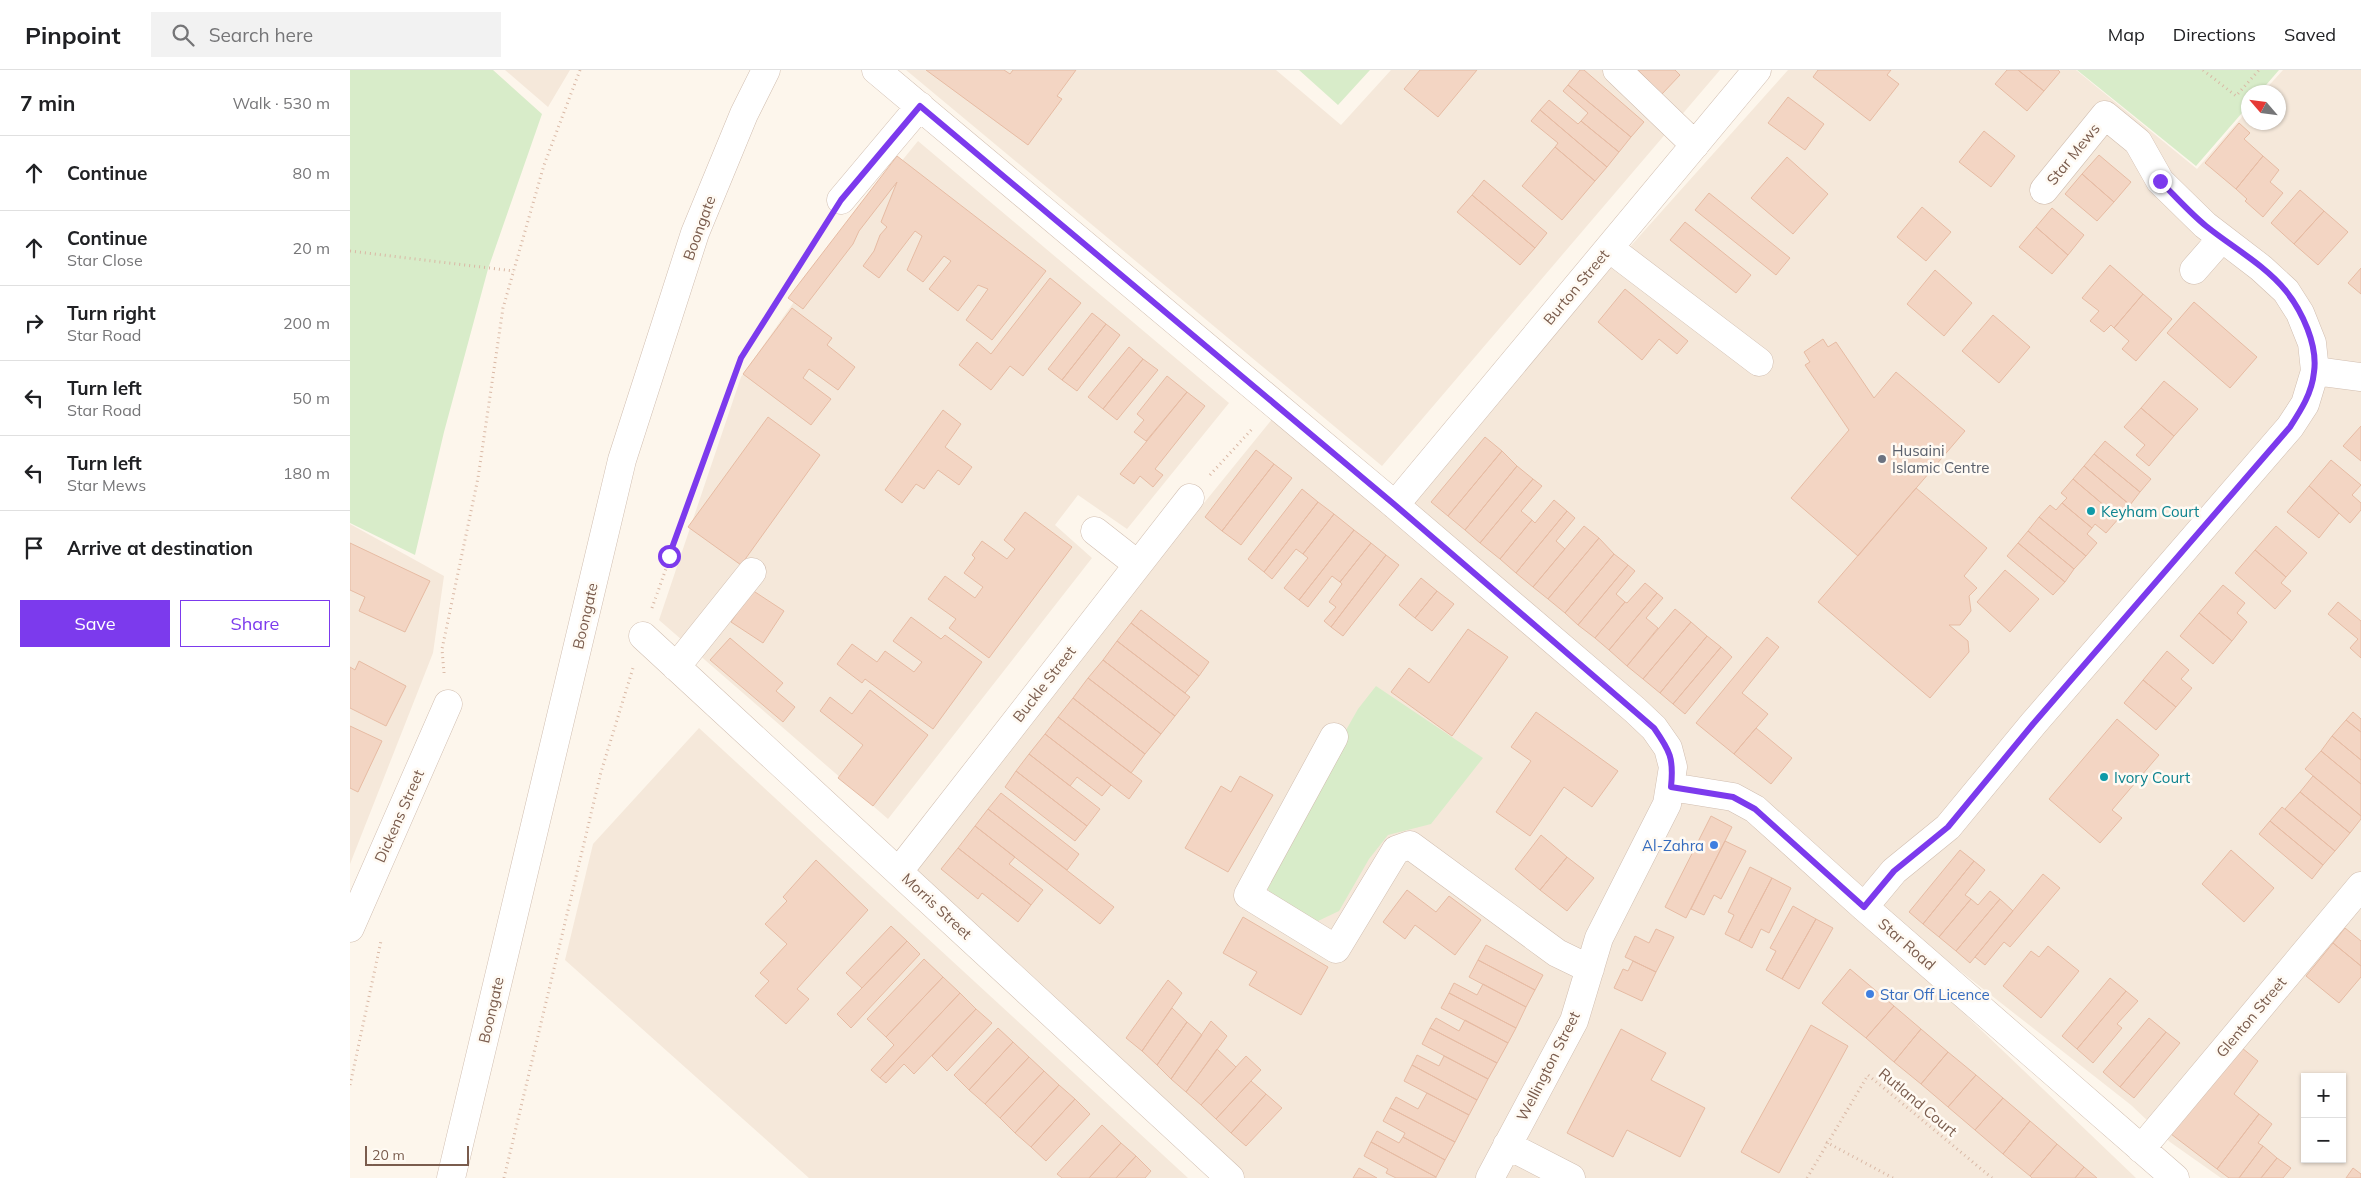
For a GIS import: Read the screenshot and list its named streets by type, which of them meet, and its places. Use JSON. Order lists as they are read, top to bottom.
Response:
{
  "streets": {
    "street": [
      "Star Mews",
      "Boongate",
      "Burton Street",
      "Buckle Street",
      "Dickens Street",
      "Morris Street",
      "Star Road",
      "Glenton Street",
      "Wellington Street"
    ],
    "path": ["Rutland Court"]
  },
  "crossings": [
    ["Star Mews", "Star Road"],
    ["Buckle Street", "Morris Street"],
    ["Star Road", "Glenton Street"],
    ["Star Road", "Wellington Street"]
  ],
  "places": [
    "Husaini Islamic Centre",
    "Keyham Court",
    "Ivory Court",
    "Al-Zahra",
    "Star Off Licence"
  ],
  "scale_bar": "20 m",
  "north": "top left",
  "page": {
    "header": "Pinpoint",
    "search": "Search here",
    "nav": ["Map", "Directions", "Saved"],
    "heading": ["7 min", "Walk · 530 m"],
    "list": [
      ["Continue", "80 m"],
      ["Continue", "Star Close", "20 m"],
      ["Turn right", "Star Road", "200 m"],
      ["Turn left", "Star Road", "50 m"],
      ["Turn left", "Star Mews", "180 m"],
      "Arrive at destination"
    ],
    "buttons": ["Save", "Share"],
    "map_buttons": ["+", "−"],
    "scale": "20 m"
  }
}
